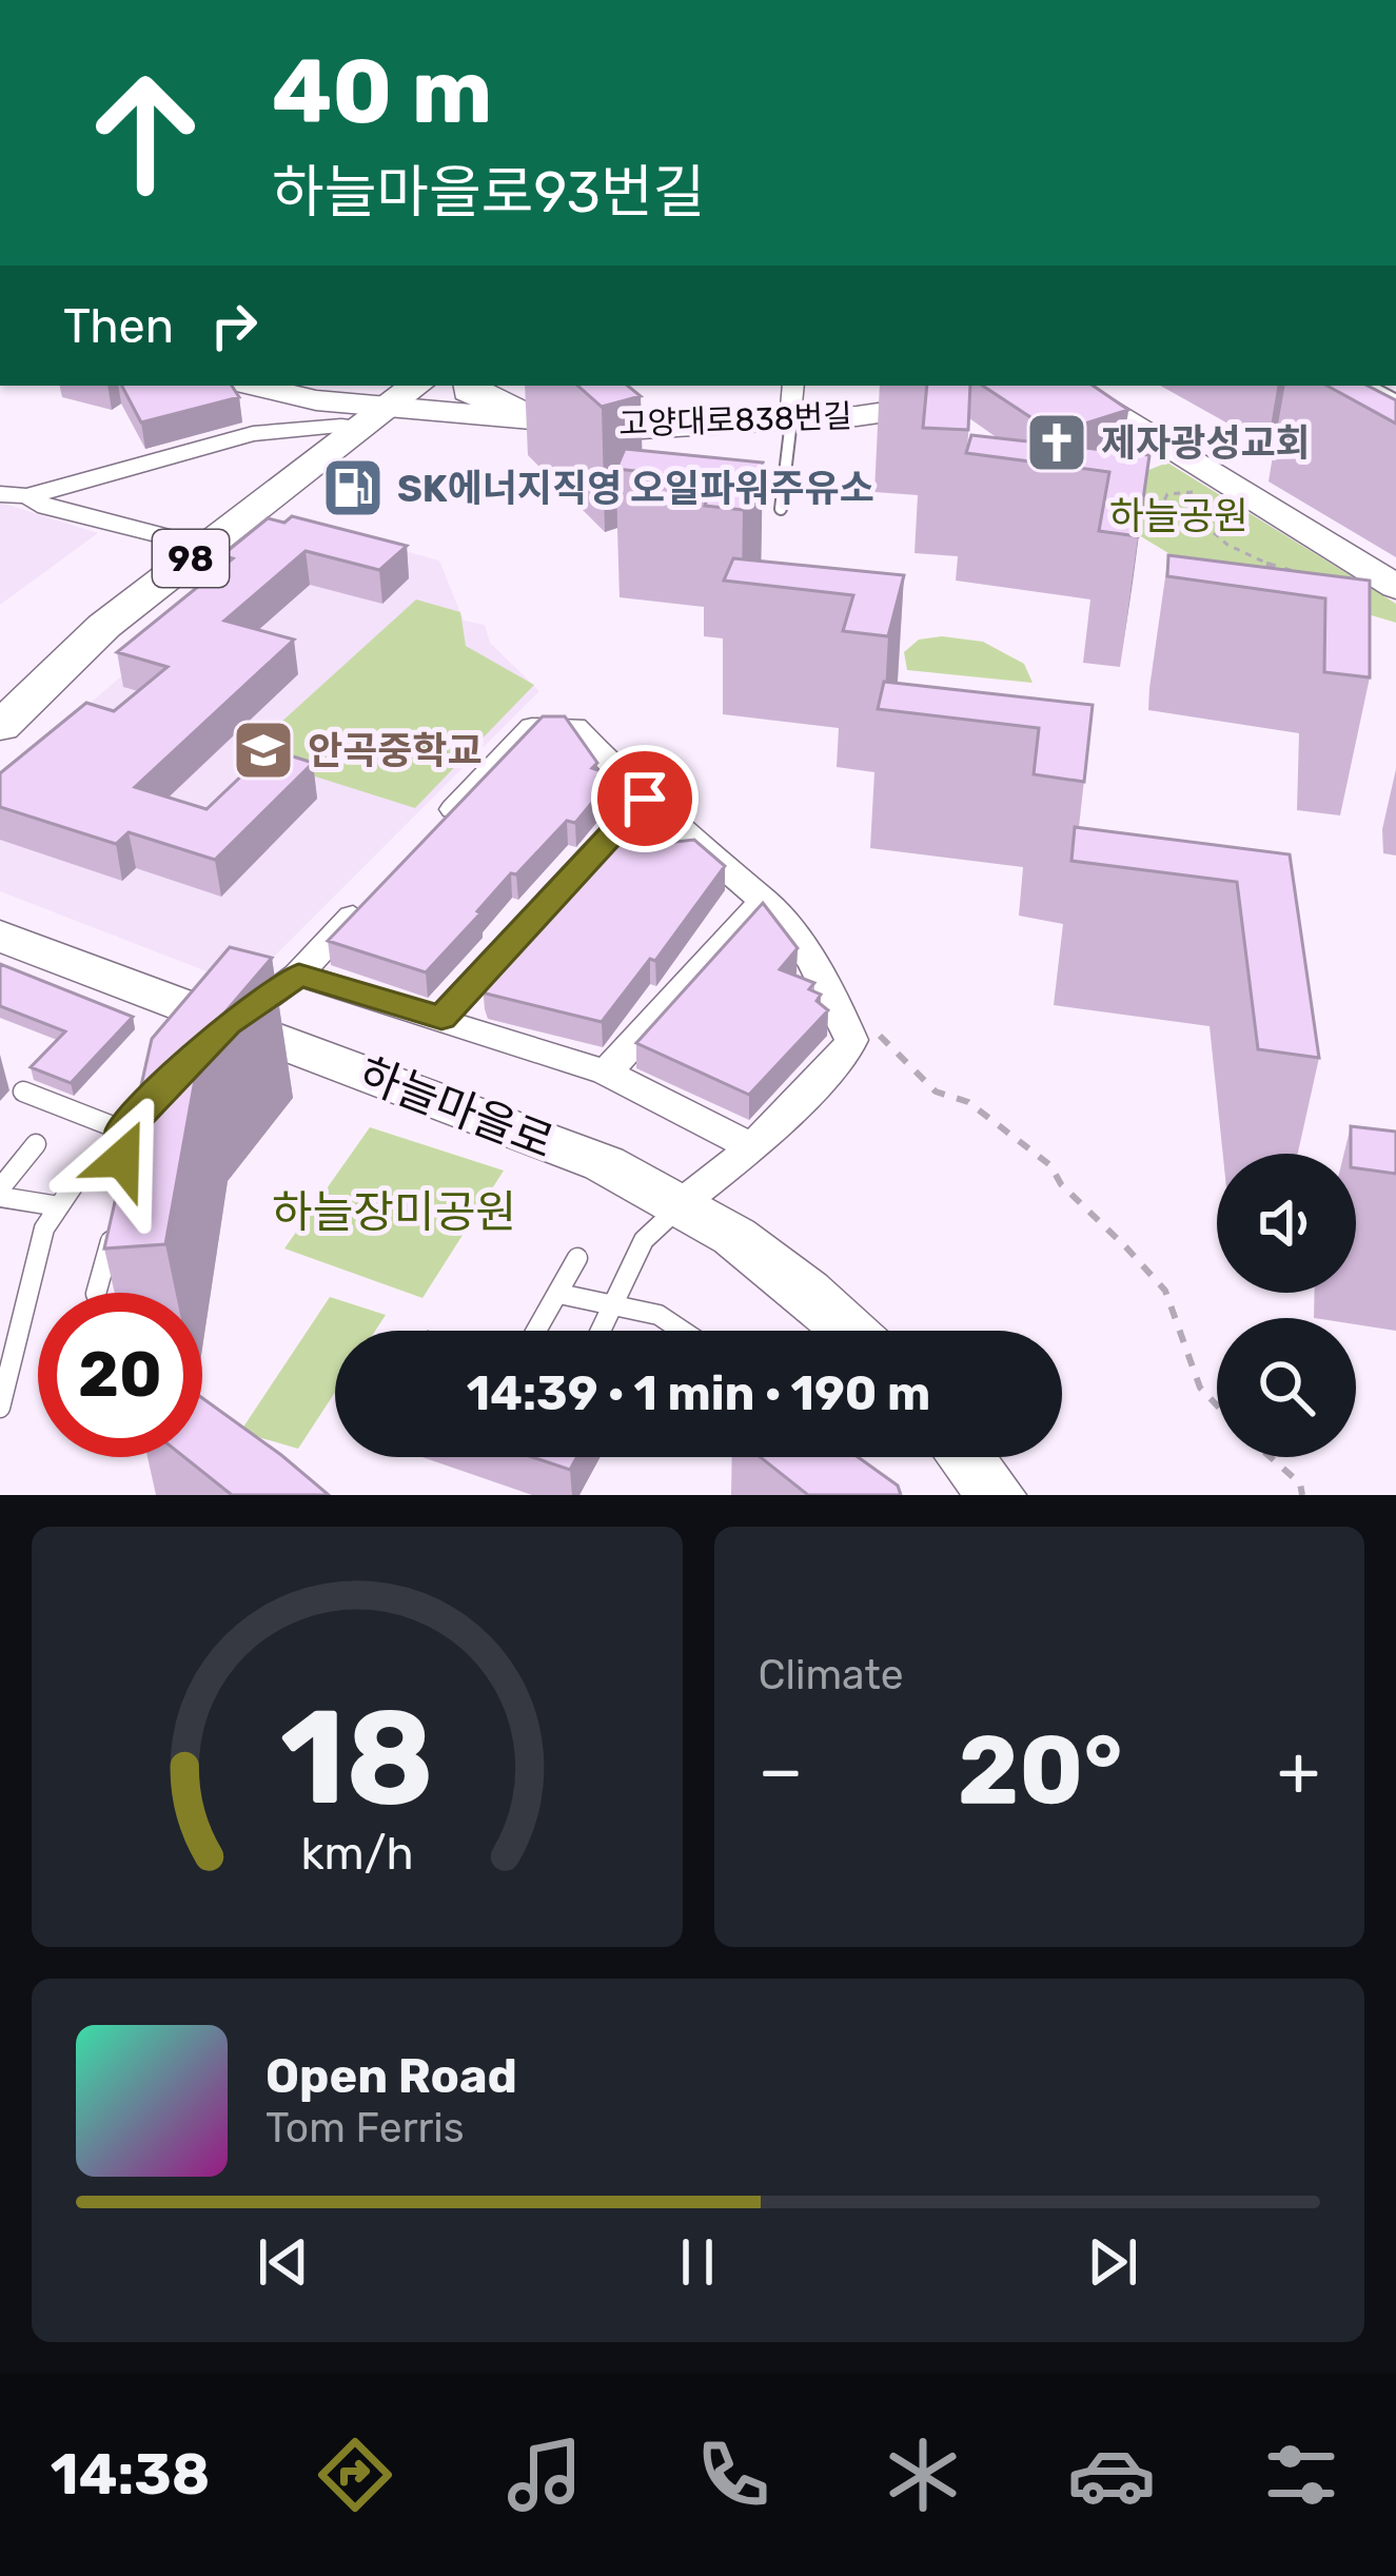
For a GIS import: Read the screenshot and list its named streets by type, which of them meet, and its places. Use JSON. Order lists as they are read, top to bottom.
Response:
{
  "streets": {
    "main road": ["98"],
    "street": ["고양대로838번길", "하늘마을로"]
  },
  "crossings": [
    ["고양대로838번길", "98"]
  ],
  "parks": ["하늘공원", "하늘장미공원"],
  "places": {
    "church": ["제자광성교회"],
    "fuel station": ["SK에너지직영 오일파워주유소"],
    "school or university": ["안곡중학교"]
  },
  "page": {
    "turn": ["40 m", "하늘마을로93번길"],
    "then": "Then",
    "limit": "20",
    "trip": "14:39 · 1 min · 190 m",
    "tile": "Climate",
    "heat": ["−", "20°", "+"],
    "song": ["Open Road", "Tom Ferris"],
    "tabs": "14:38",
    "gauge": ["18", "km/h"]
  }
}
